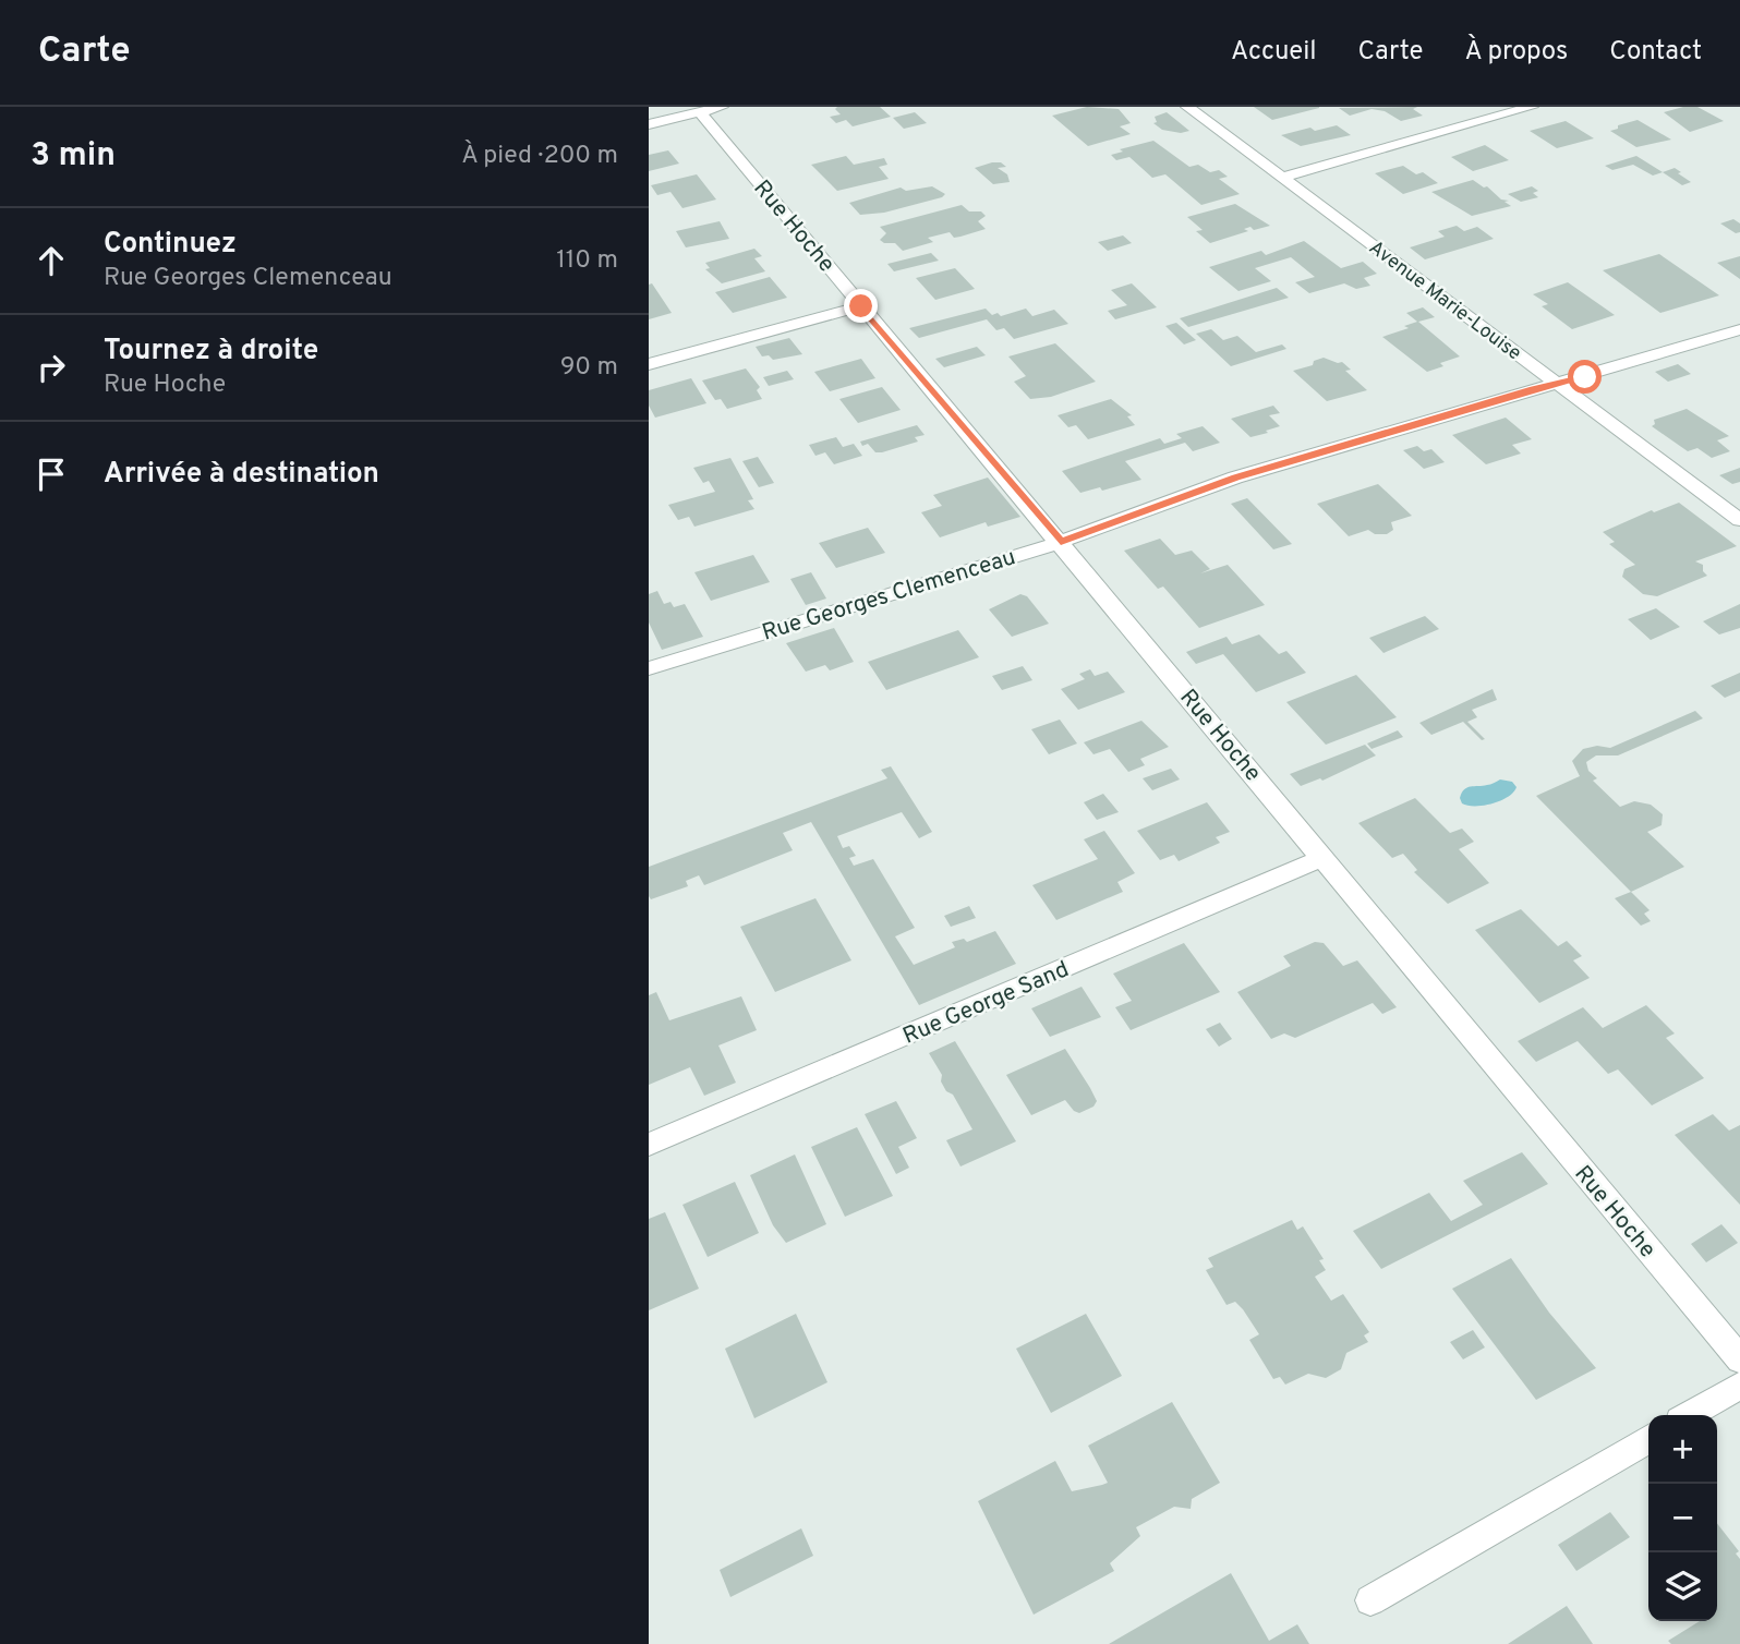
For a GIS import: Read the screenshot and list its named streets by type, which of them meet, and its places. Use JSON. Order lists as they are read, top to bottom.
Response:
{
  "streets": {
    "street": [
      "Rue Hoche",
      "Avenue Marie-Louise",
      "Rue Georges Clemenceau",
      "Rue George Sand"
    ]
  },
  "crossings": [
    ["Rue Hoche", "Rue Georges Clemenceau"],
    ["Rue Hoche", "Rue George Sand"],
    ["Avenue Marie-Louise", "Rue Georges Clemenceau"]
  ],
  "page": {
    "header": "Carte",
    "nav": [
      "Accueil",
      "Carte",
      "À propos",
      "Contact"
    ],
    "heading": ["3 min", "À pied · 200 m"],
    "list": [
      ["Continuez", "Rue Georges Clemenceau", "110 m"],
      ["Tournez à droite", "Rue Hoche", "90 m"],
      "Arrivée à destination"
    ],
    "map_buttons": ["+", "−"]
  }
}
